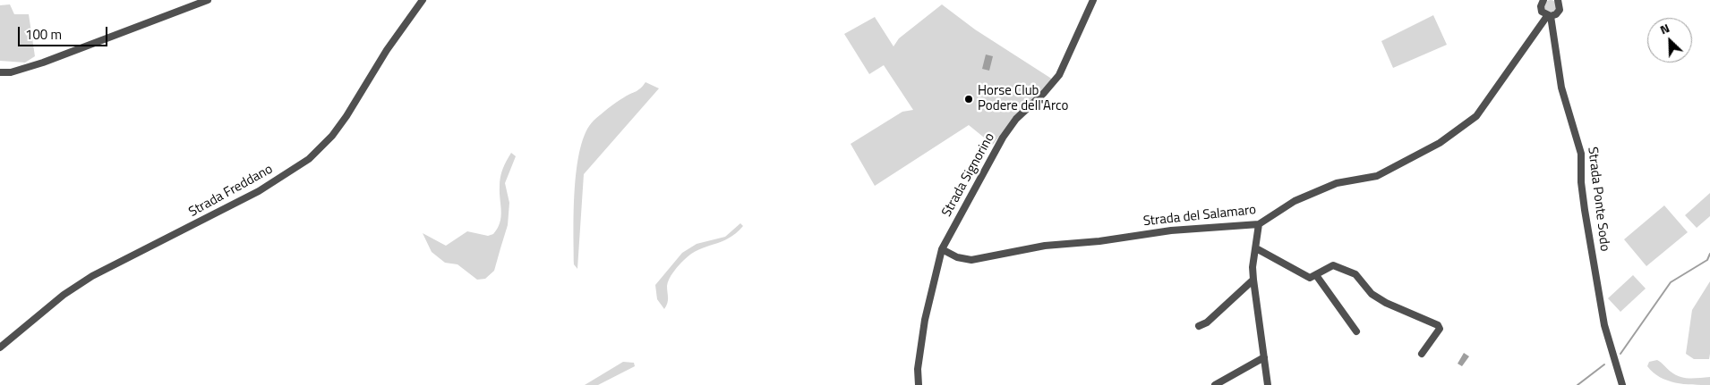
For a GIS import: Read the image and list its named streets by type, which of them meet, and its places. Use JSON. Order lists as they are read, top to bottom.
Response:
{
  "streets": {
    "street": [
      "Strada Signorino",
      "Strada Freddano",
      "Strada Ponte Sodo",
      "Strada del Salamaro"
    ]
  },
  "crossings": [
    ["Strada Signorino", "Strada del Salamaro"],
    ["Strada Ponte Sodo", "Strada del Salamaro"]
  ],
  "places": ["Horse Club Podere dell'Arco"],
  "scale_bar": "100 m",
  "north": "top left"
}
